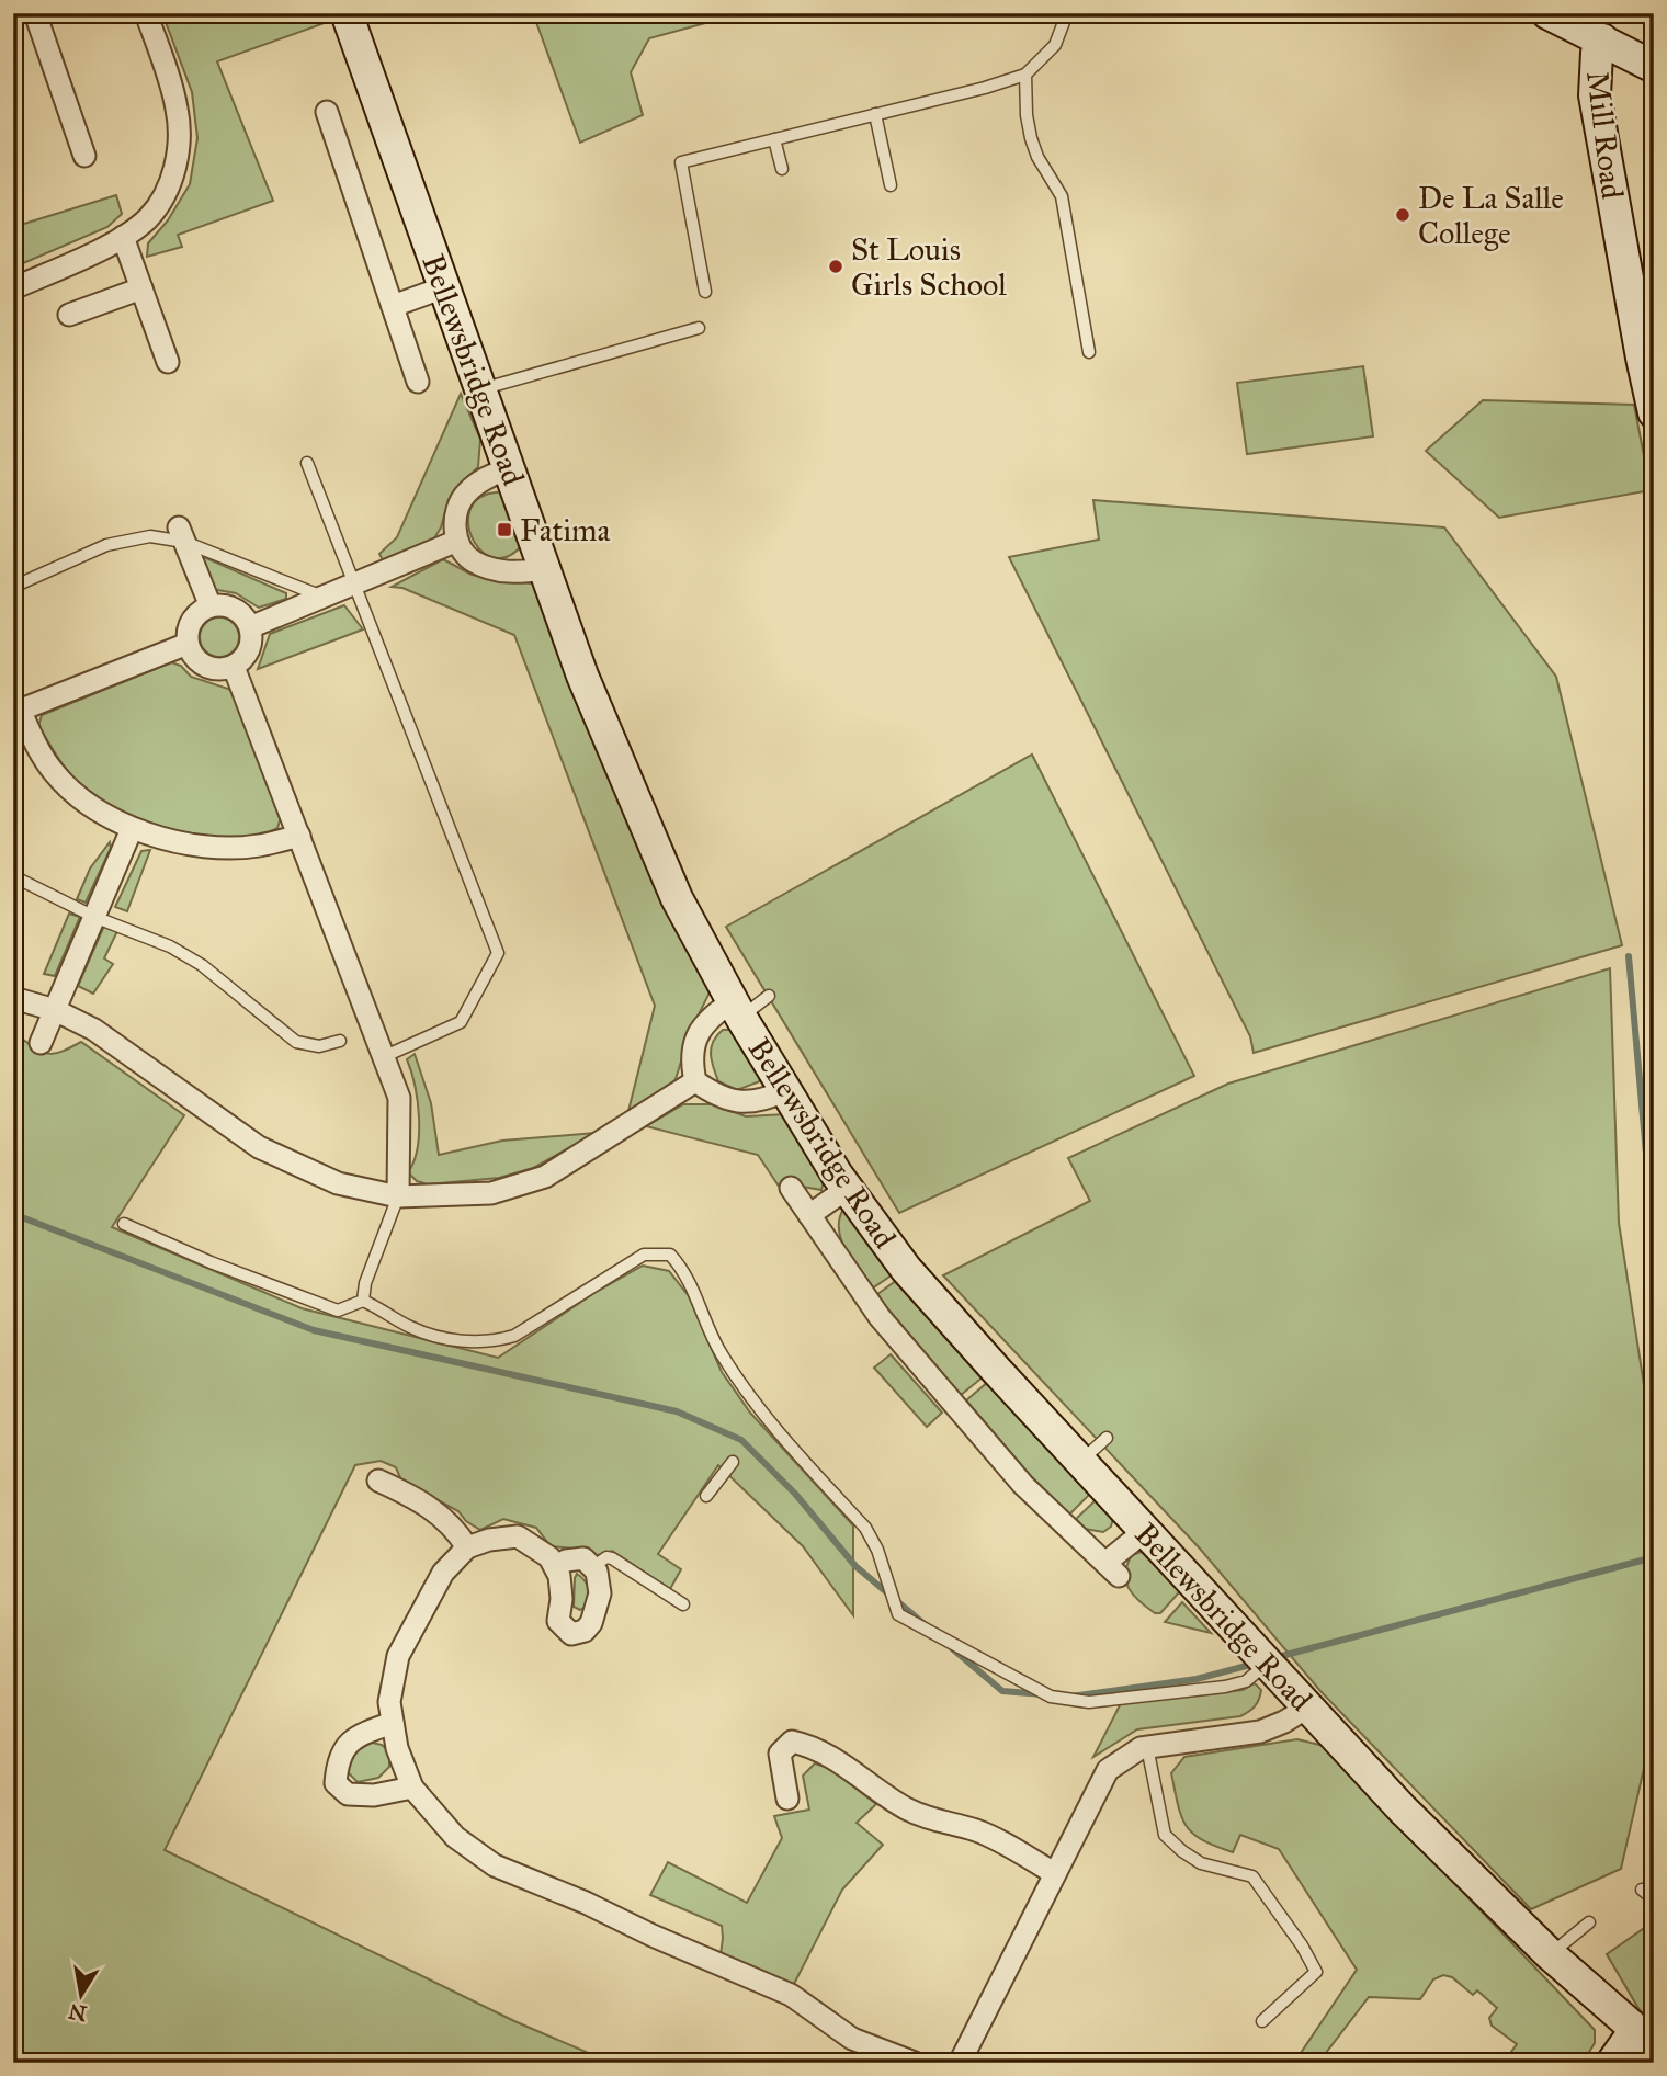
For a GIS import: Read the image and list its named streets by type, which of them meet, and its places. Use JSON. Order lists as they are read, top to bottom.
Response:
{
  "streets": {
    "street": ["Mill Road", "Bellewsbridge Road"]
  },
  "places": {
    "other": ["De La Salle College", "St Louis Girls School"],
    "transit": ["Fatima"]
  },
  "north": "bottom"
}
